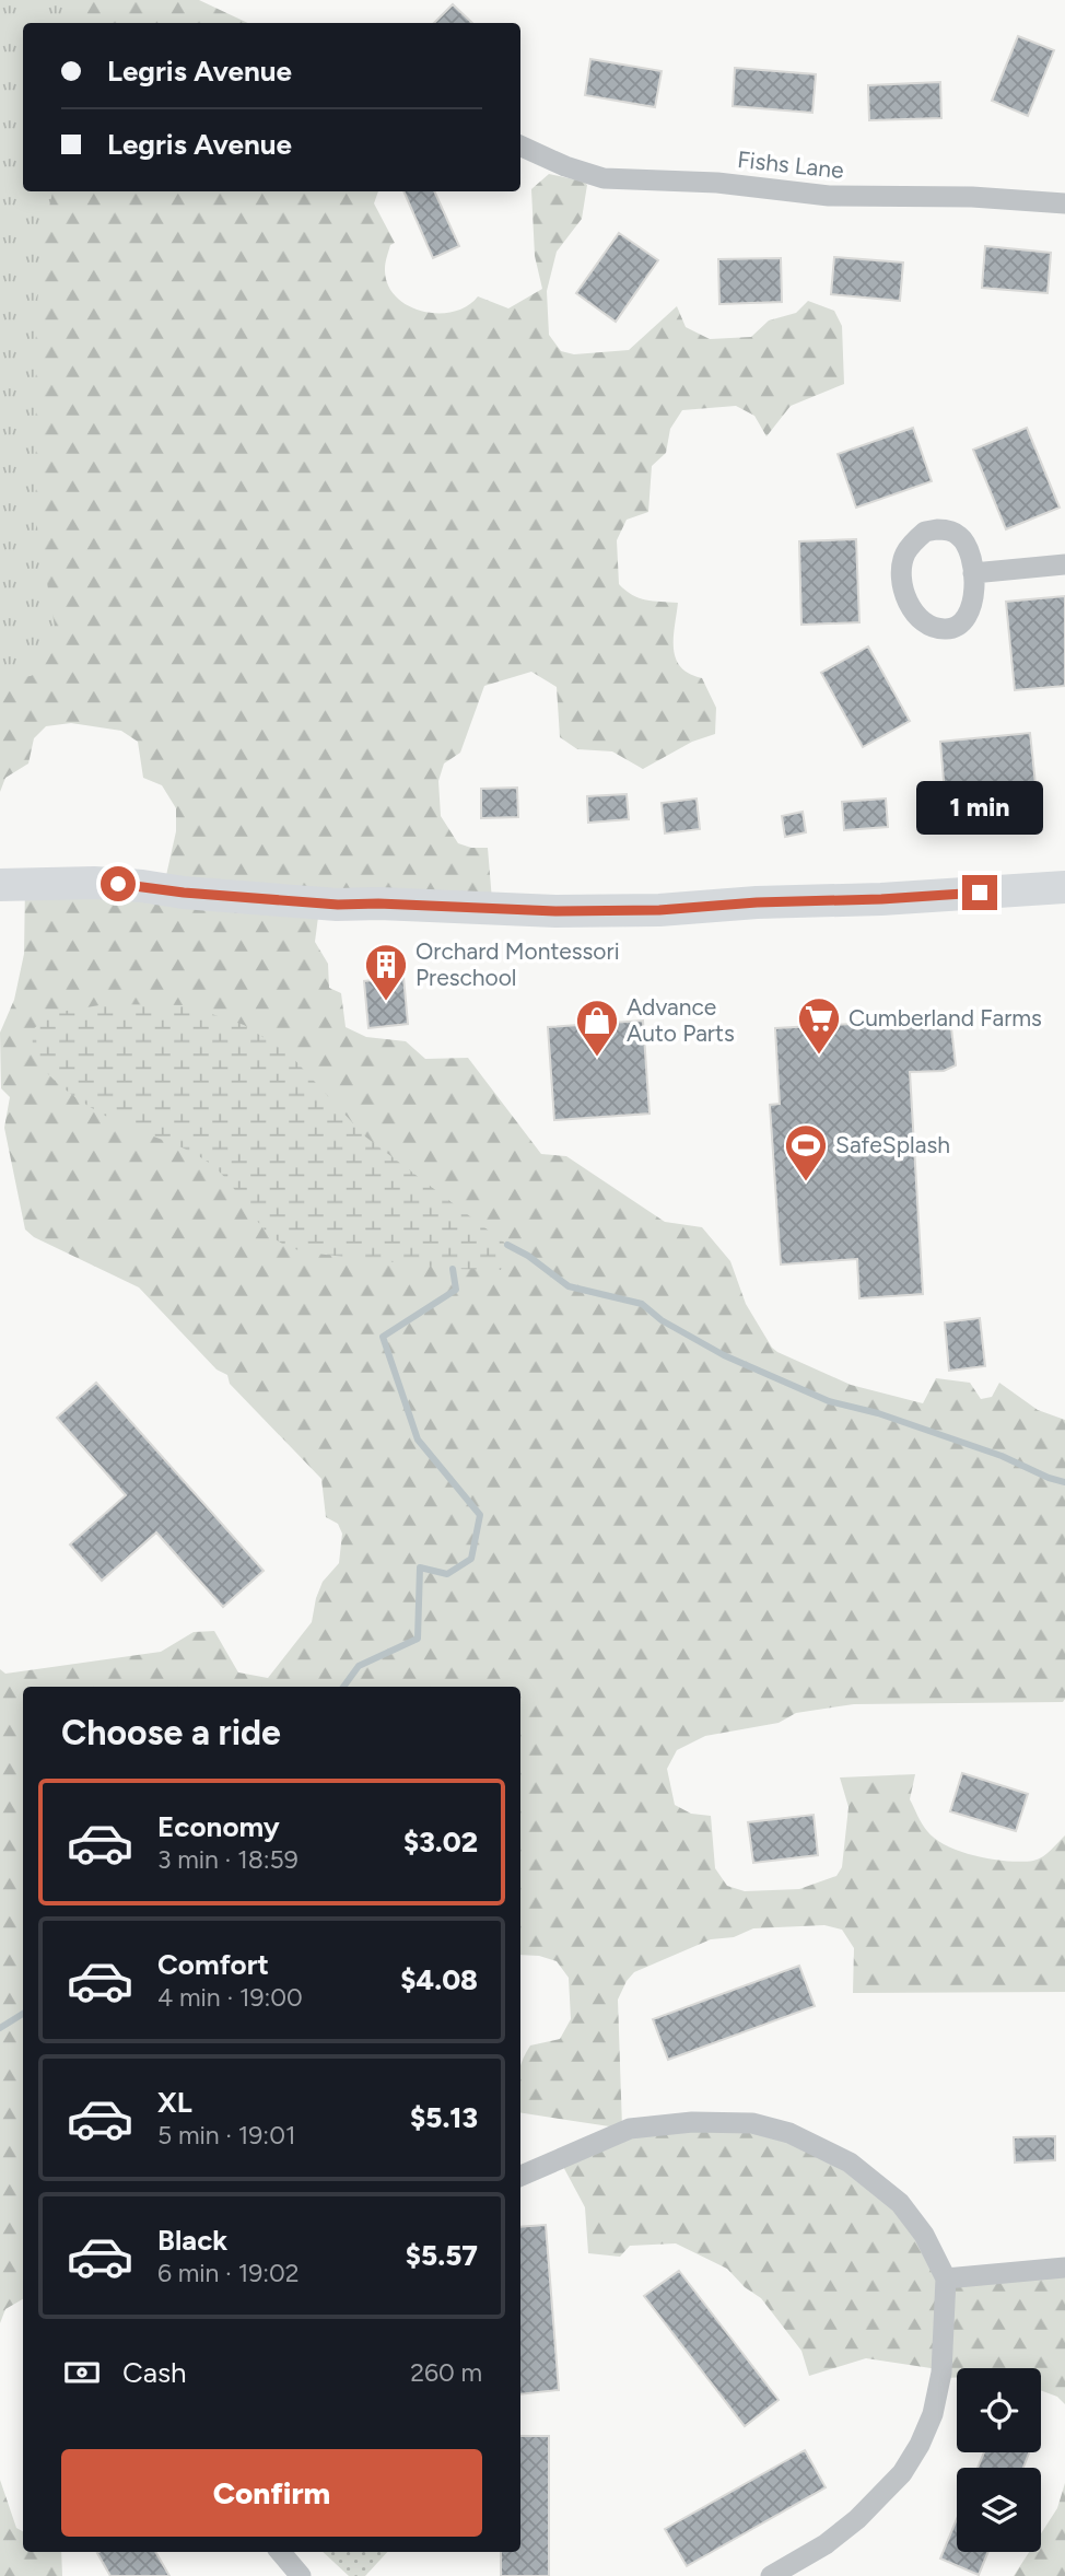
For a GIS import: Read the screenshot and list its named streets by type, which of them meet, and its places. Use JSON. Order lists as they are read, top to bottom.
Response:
{
  "streets": {
    "street": ["Fishs Lane"]
  },
  "places": {
    "building": ["Orchard Montessori Preschool"],
    "supermarket": ["Cumberland Farms"],
    "shop": ["Advance Auto Parts"],
    "sports": ["SafeSplash"]
  },
  "page": {
    "banner": ["Legris Avenue", "Legris Avenue"],
    "bubble": "1 min",
    "heading": "Choose a ride",
    "list": [
      {
        "name": "Economy",
        "note": "3 min · 18:59",
        "value": "$3.02"
      },
      {
        "name": "Comfort",
        "note": "4 min · 19:00",
        "value": "$4.08"
      },
      {
        "name": "XL",
        "note": "5 min · 19:01",
        "value": "$5.13"
      },
      {
        "name": "Black",
        "note": "6 min · 19:02",
        "value": "$5.57"
      }
    ],
    "pay": ["Cash", "260 m"],
    "buttons": "Confirm"
  }
}
